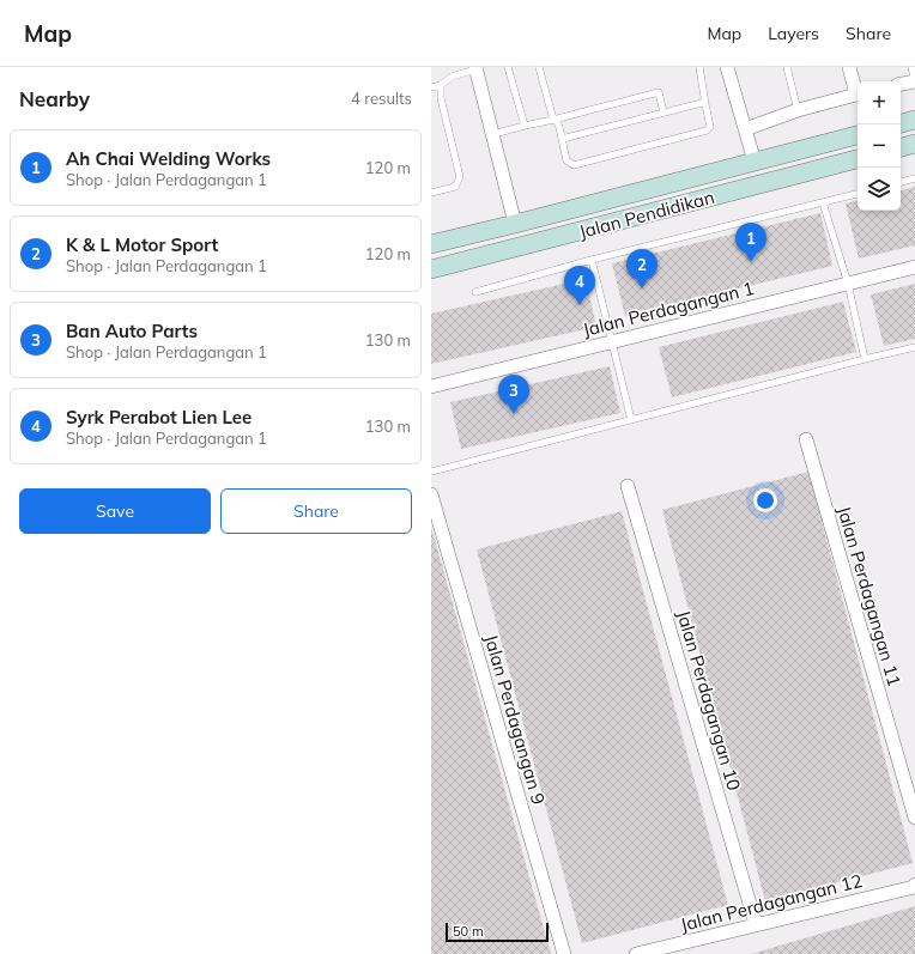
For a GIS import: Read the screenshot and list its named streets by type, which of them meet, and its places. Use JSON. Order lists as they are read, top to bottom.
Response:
{
  "streets": {
    "main road": ["Jalan Pendidikan"],
    "street": [
      "Jalan Perdagangan 1",
      "Jalan Perdagangan 11",
      "Jalan Perdagangan 10",
      "Jalan Perdagangan 9",
      "Jalan Perdagangan 12"
    ]
  },
  "crossings": [
    ["Jalan Perdagangan 10", "Jalan Perdagangan 12"]
  ],
  "scale_bar": "50 m",
  "page": {
    "header": "Map",
    "nav": ["Map", "Layers", "Share"],
    "heading": ["Nearby", "4 results"],
    "map_buttons": ["+", "−"],
    "list": [
      {
        "mark": "1",
        "name": "Ah Chai Welding Works",
        "note": "Shop · Jalan Perdagangan 1",
        "value": "120 m"
      },
      {
        "mark": "2",
        "name": "K & L Motor Sport",
        "note": "Shop · Jalan Perdagangan 1",
        "value": "120 m"
      },
      {
        "mark": "3",
        "name": "Ban Auto Parts",
        "note": "Shop · Jalan Perdagangan 1",
        "value": "130 m"
      },
      {
        "mark": "4",
        "name": "Syrk Perabot Lien Lee",
        "note": "Shop · Jalan Perdagangan 1",
        "value": "130 m"
      }
    ],
    "pins": [
      "1",
      "2",
      "4",
      "3"
    ],
    "buttons": ["Save", "Share"],
    "scale": "50 m"
  }
}
